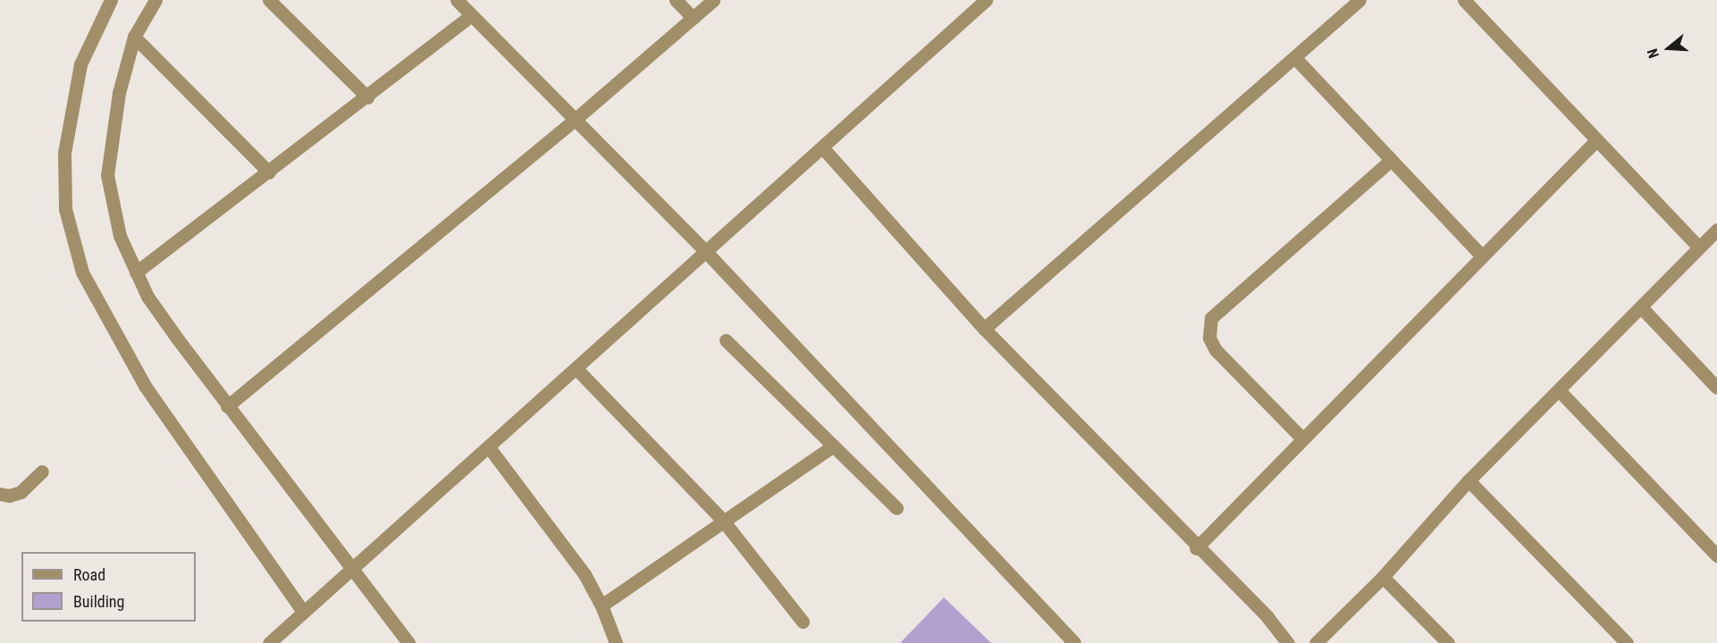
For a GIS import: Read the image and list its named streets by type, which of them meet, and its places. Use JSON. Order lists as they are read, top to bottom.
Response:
{
  "legend": ["Road", "Building"],
  "north": "left"
}
